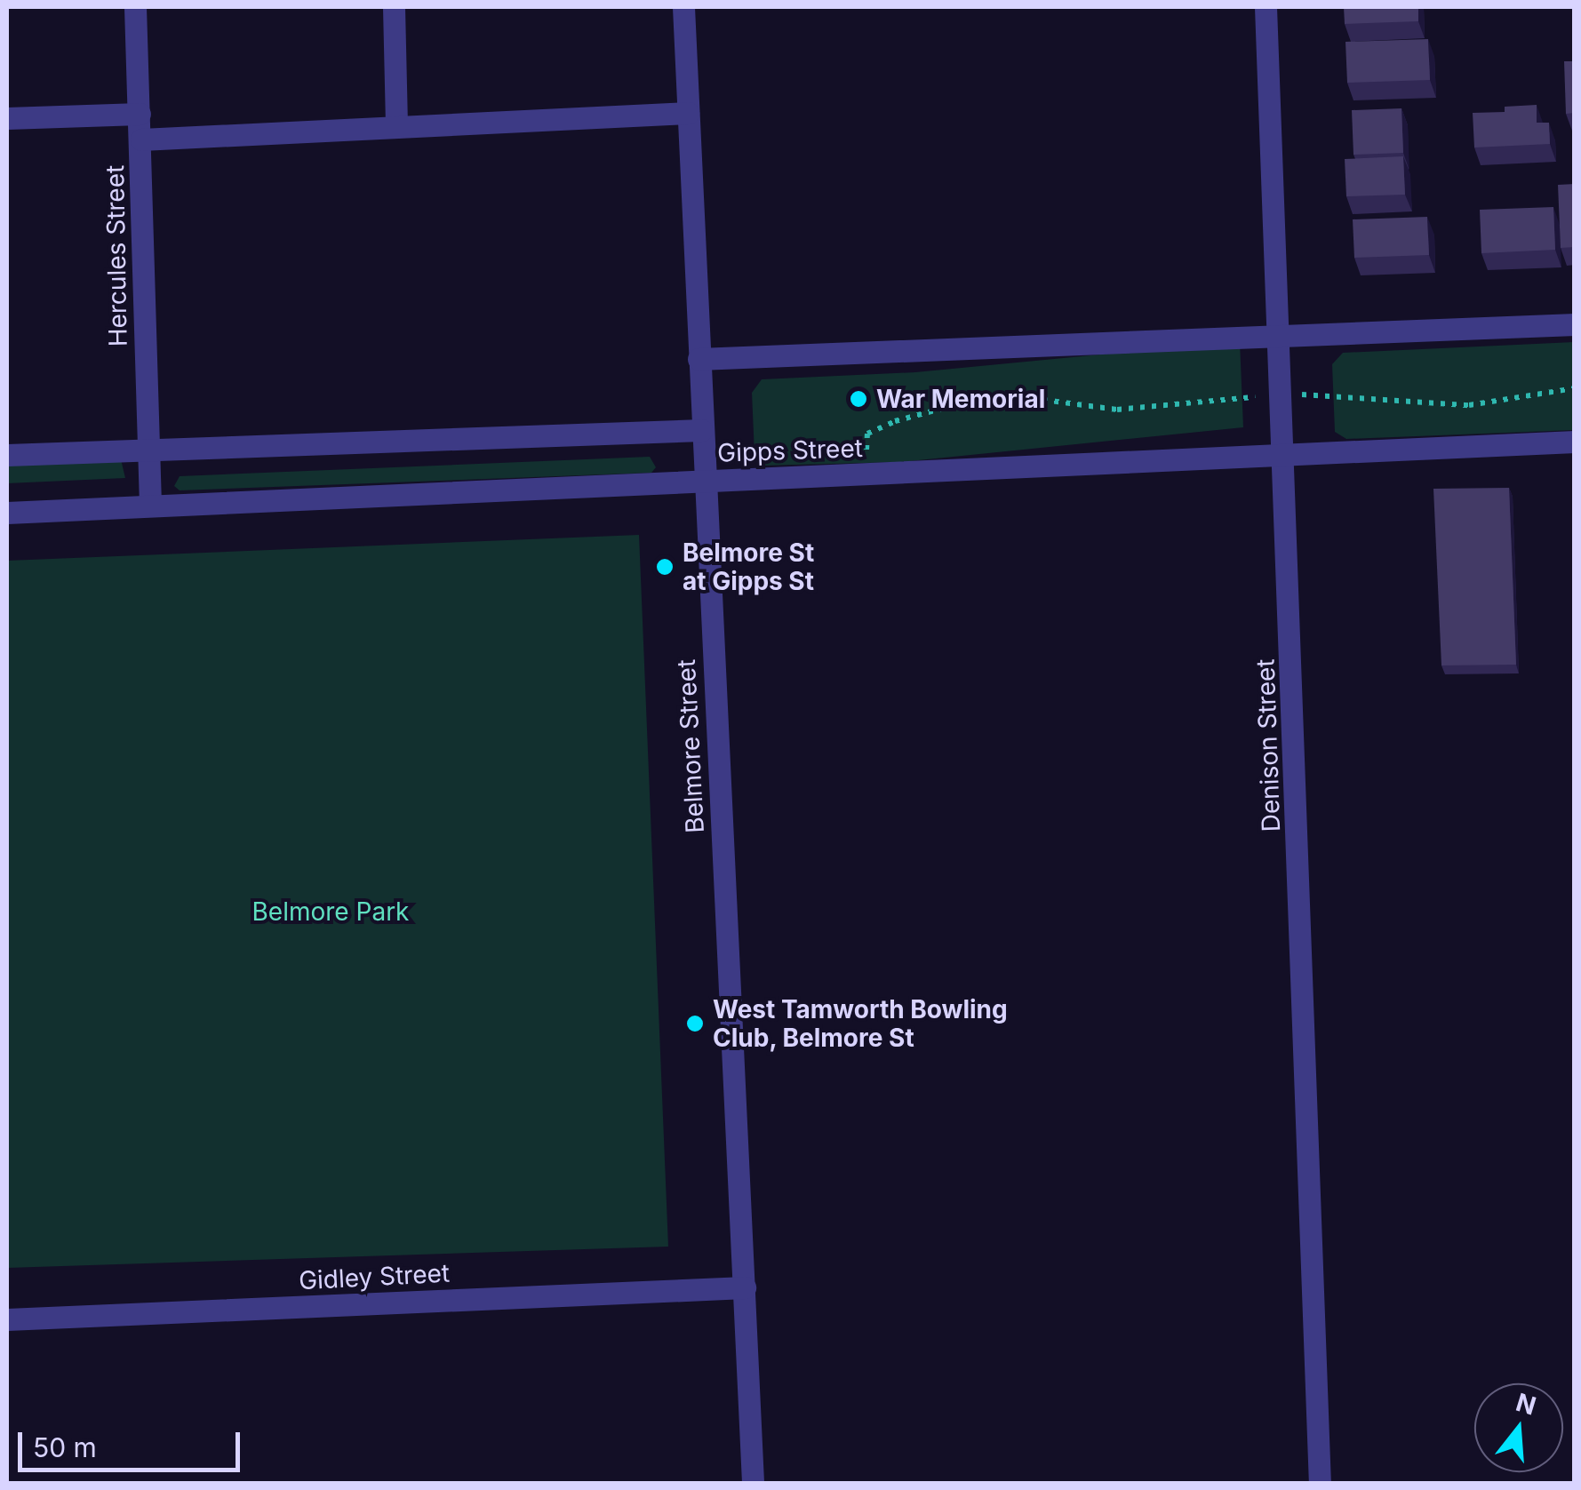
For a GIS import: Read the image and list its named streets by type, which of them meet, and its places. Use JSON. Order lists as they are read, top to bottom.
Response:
{
  "streets": {
    "street": [
      "Hercules Street",
      "Gipps Street",
      "Denison Street",
      "Belmore Street",
      "Gidley Street"
    ]
  },
  "crossings": [
    ["Hercules Street", "Gipps Street"],
    ["Gipps Street", "Denison Street"],
    ["Gipps Street", "Belmore Street"],
    ["Belmore Street", "Gidley Street"]
  ],
  "parks": ["Belmore Park"],
  "places": ["War Memorial", "Belmore St at Gipps St", "West Tamworth Bowling Club, Belmore St"],
  "scale_bar": "50 m",
  "north": "top"
}
